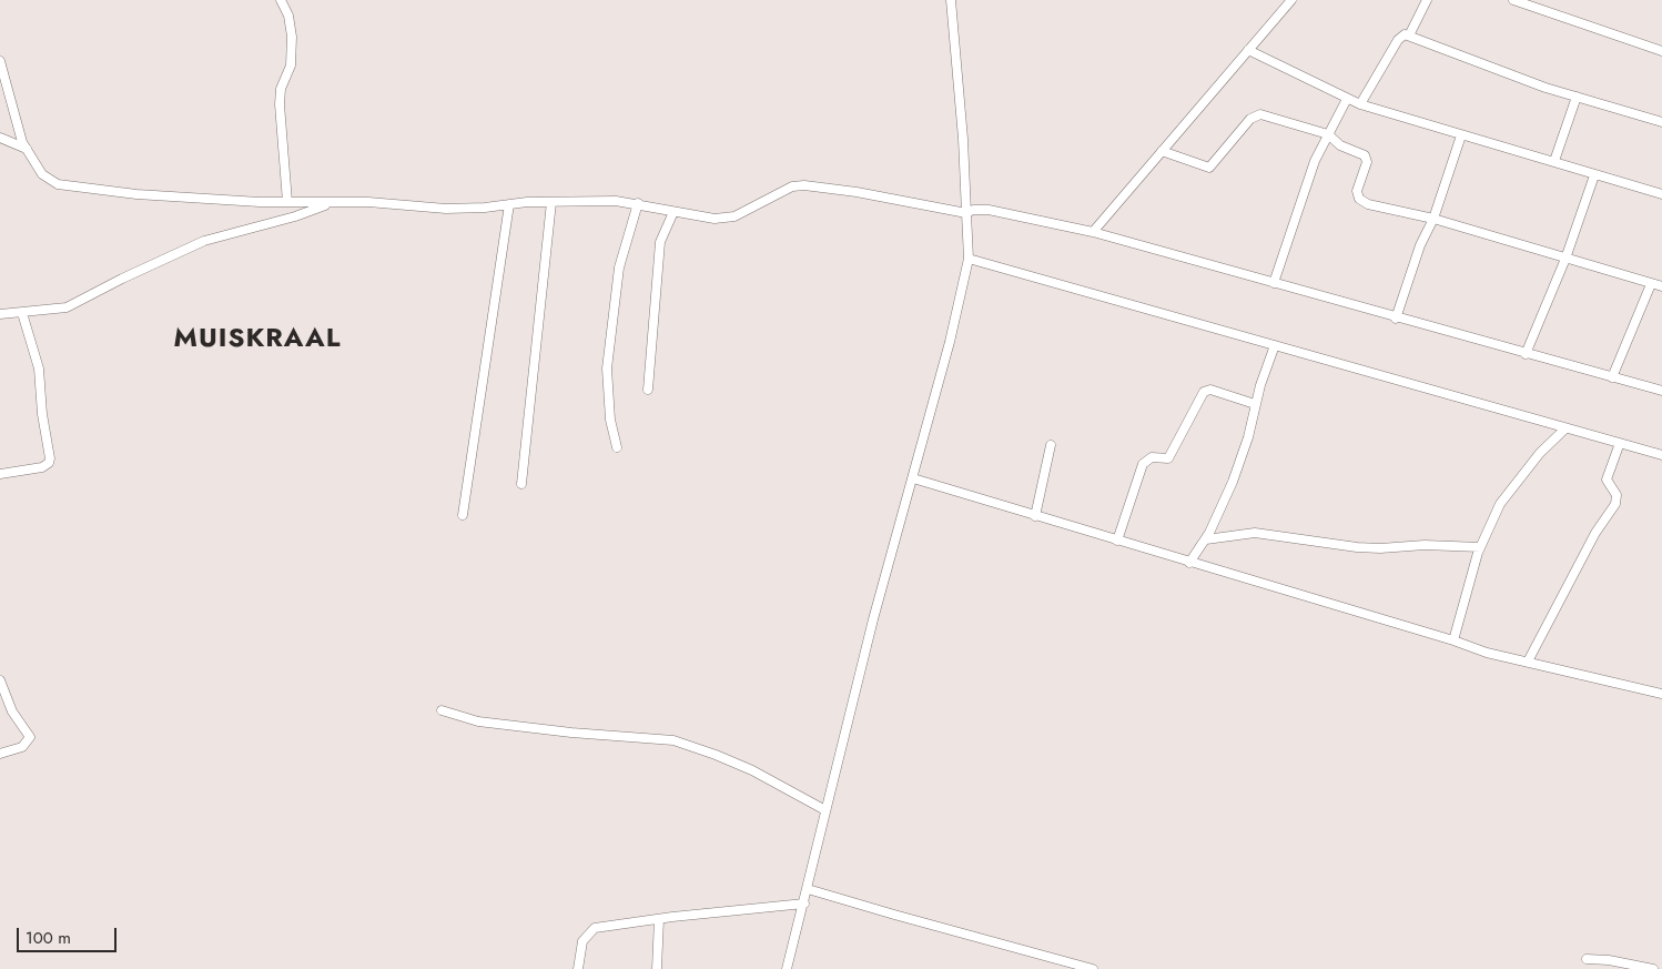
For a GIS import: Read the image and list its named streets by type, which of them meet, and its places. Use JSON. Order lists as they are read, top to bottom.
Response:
{
  "districts": ["MUISKRAAL"],
  "scale_bar": "100 m"
}
